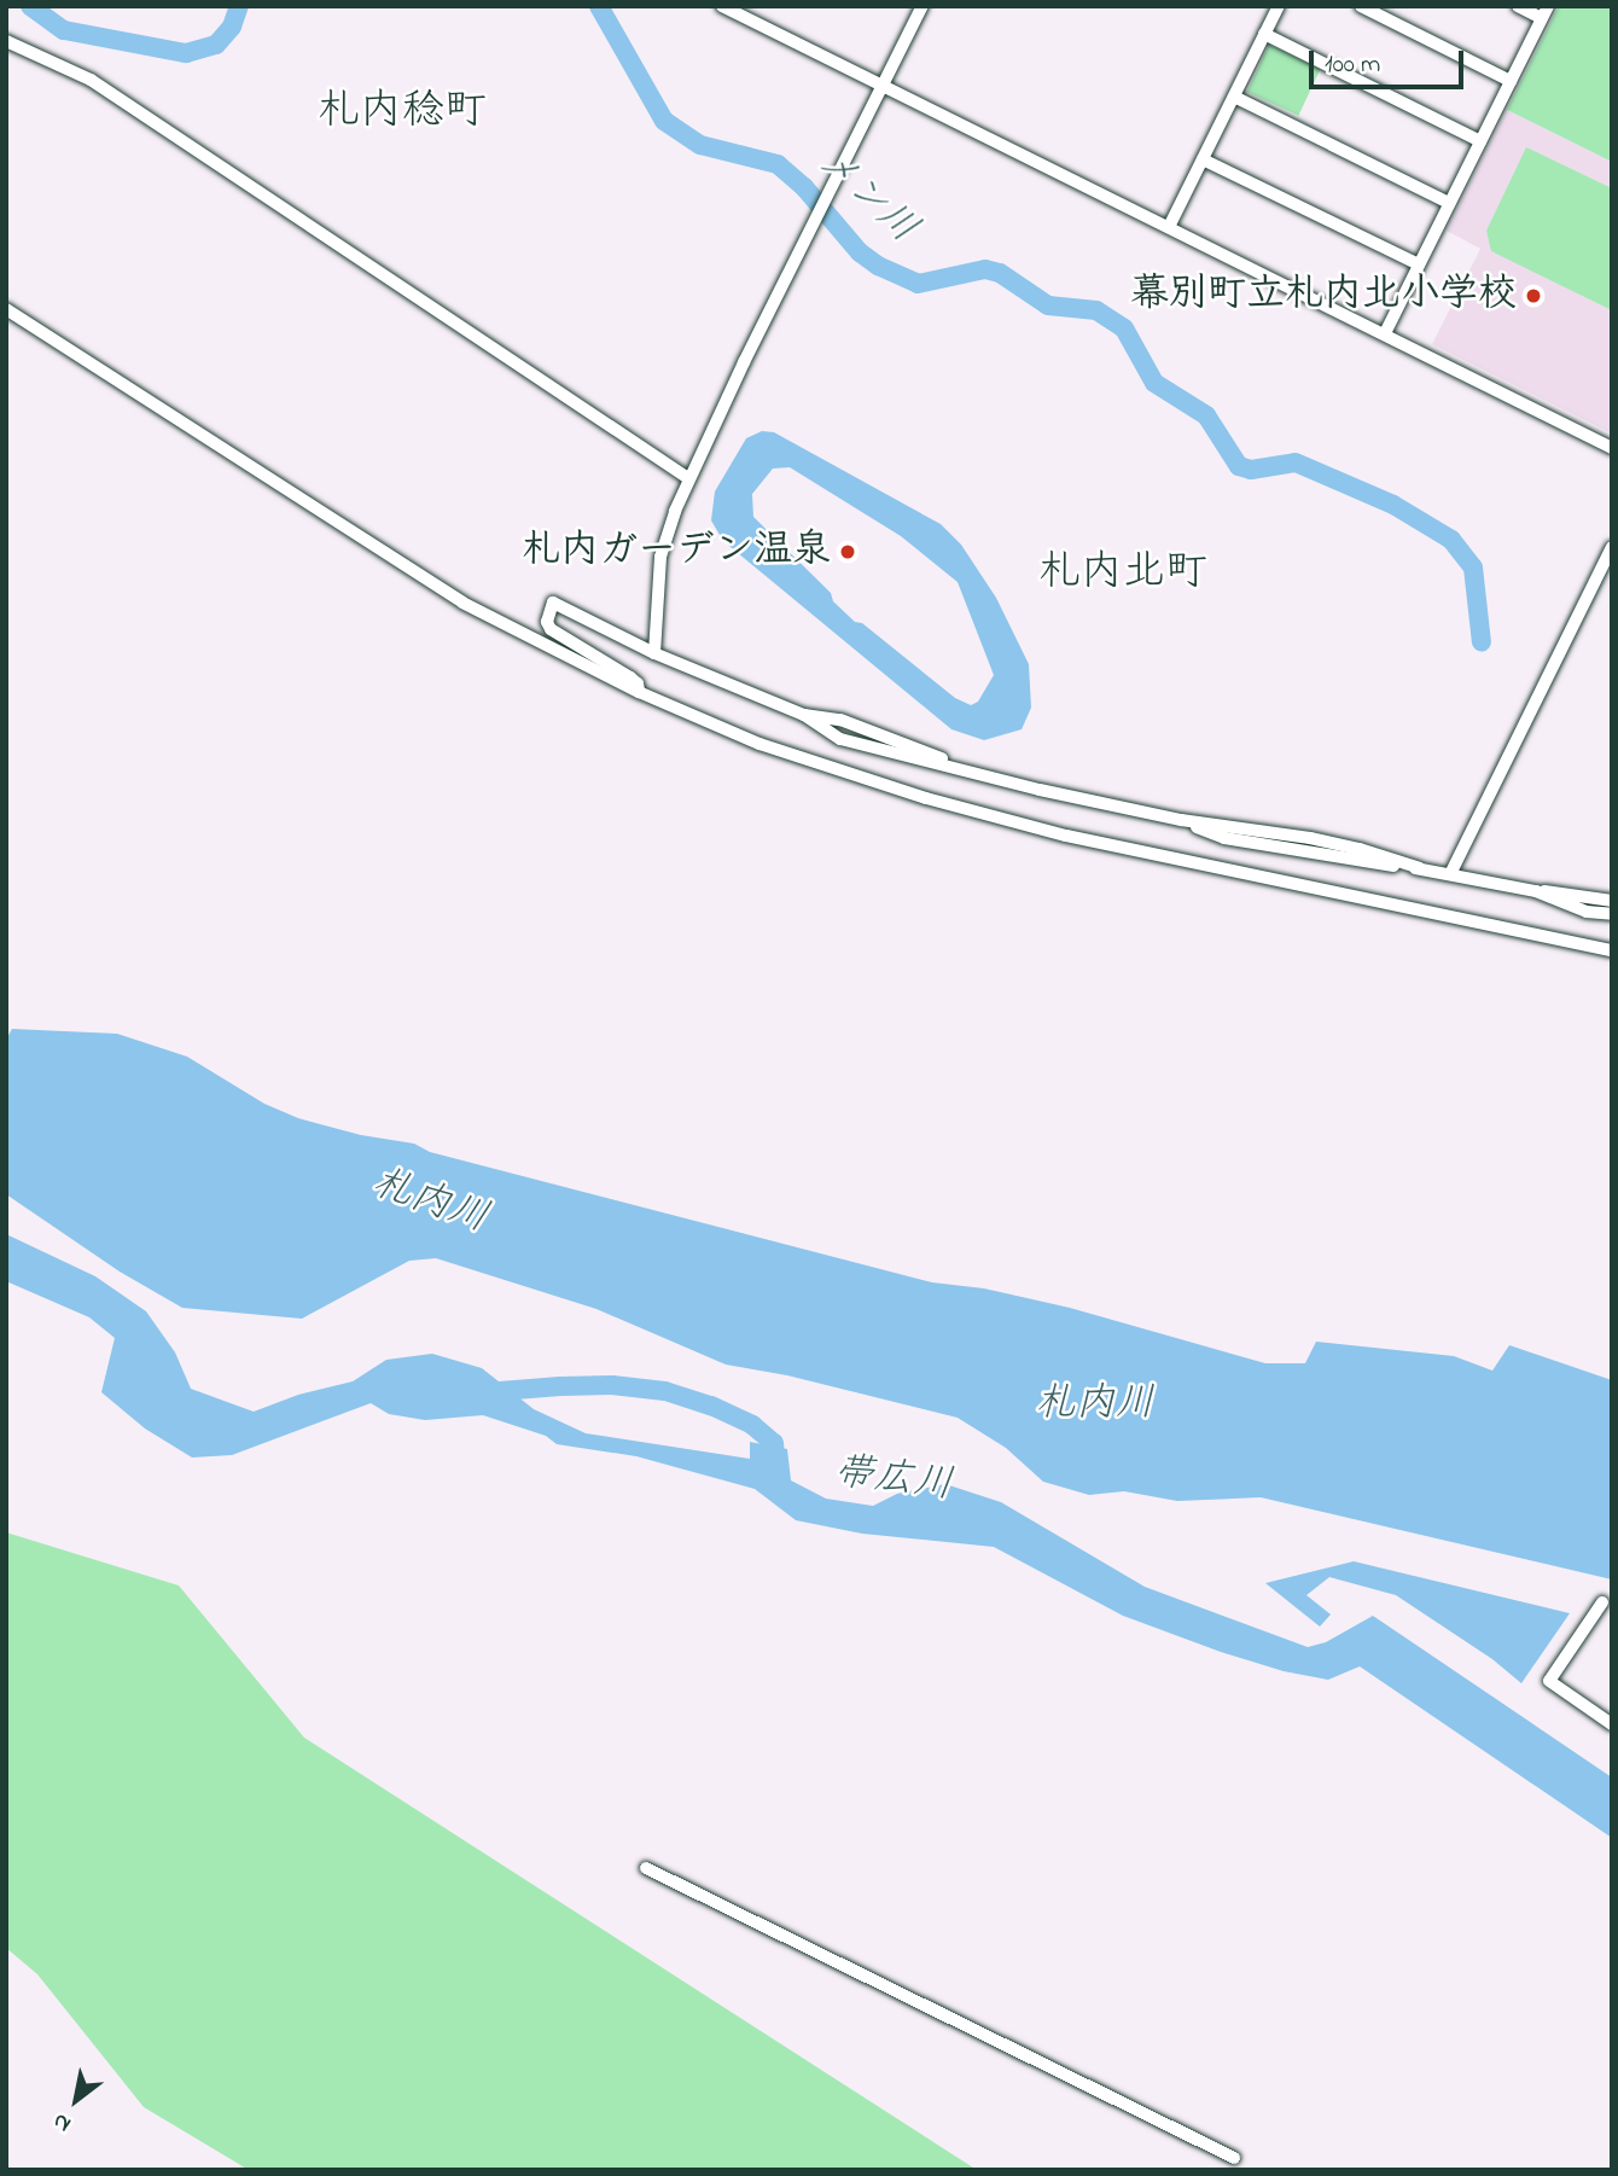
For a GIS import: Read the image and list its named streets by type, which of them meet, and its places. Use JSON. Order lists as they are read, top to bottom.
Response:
{
  "districts": ["札内稔町", "札内北町"],
  "water": ["メン川", "札内川", "帯広川"],
  "places": ["幕別町立札内北小学校", "札内ガーデン温泉"],
  "scale_bar": "100 m",
  "north": "bottom left"
}
